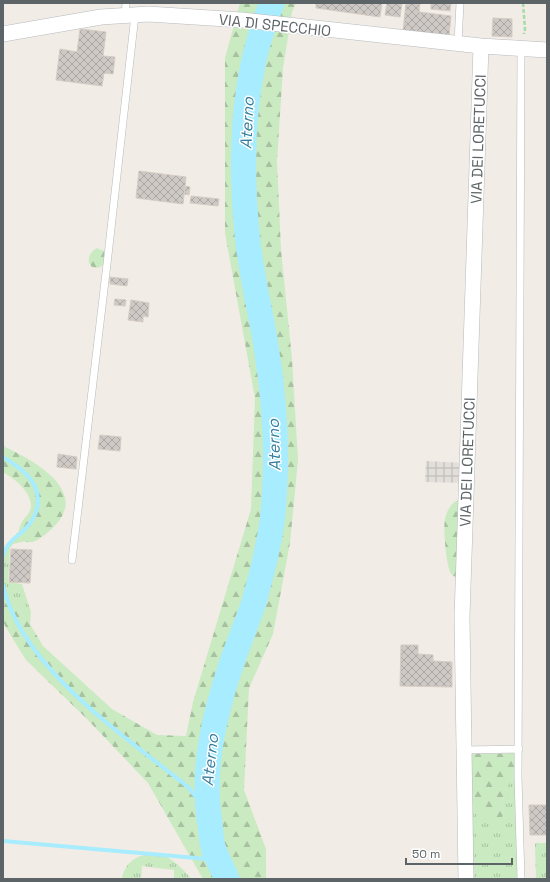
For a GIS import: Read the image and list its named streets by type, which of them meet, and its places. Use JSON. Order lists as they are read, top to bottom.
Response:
{
  "streets": {
    "street": ["VIA DI SPECCHIO", "VIA DEI LORETUCCI"]
  },
  "crossings": [
    ["VIA DI SPECCHIO", "VIA DEI LORETUCCI"]
  ],
  "water": ["Aterno"],
  "scale_bar": "50 m"
}
